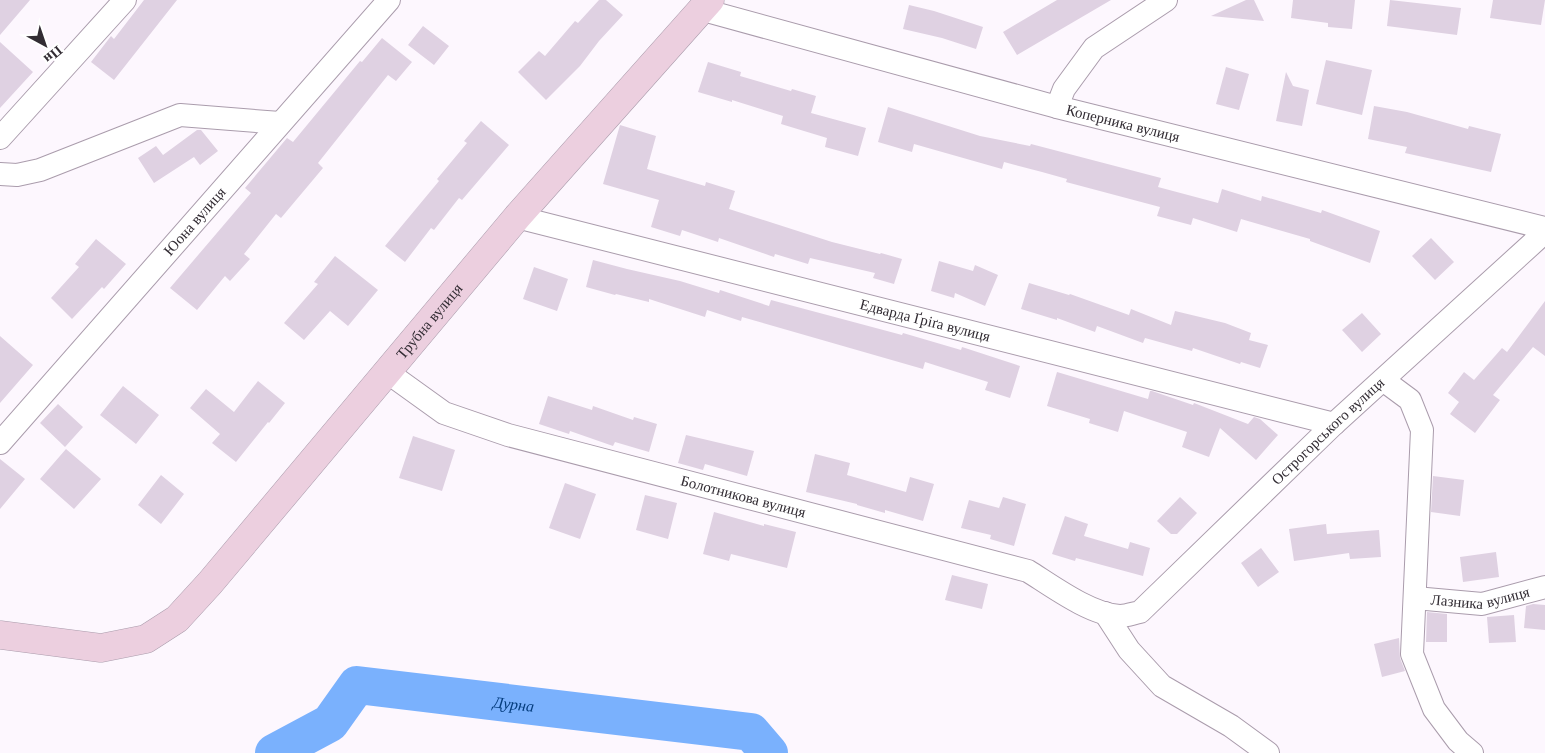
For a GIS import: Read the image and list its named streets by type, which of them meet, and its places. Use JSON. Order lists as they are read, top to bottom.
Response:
{
  "streets": {
    "street": [
      "Коперника вулиця",
      "Юона вулиця",
      "Трубна вулиця",
      "Едварда Ґріґа вулиця",
      "Острогорського вулиця",
      "Болотникова вулиця",
      "Лазника вулиця"
    ]
  },
  "crossings": [
    ["Коперника вулиця", "Трубна вулиця"],
    ["Коперника вулиця", "Острогорського вулиця"],
    ["Трубна вулиця", "Едварда Ґріґа вулиця"],
    ["Трубна вулиця", "Болотникова вулиця"],
    ["Едварда Ґріґа вулиця", "Острогорського вулиця"],
    ["Острогорського вулиця", "Болотникова вулиця"]
  ],
  "water": ["Дурна"],
  "north": "bottom right"
}
